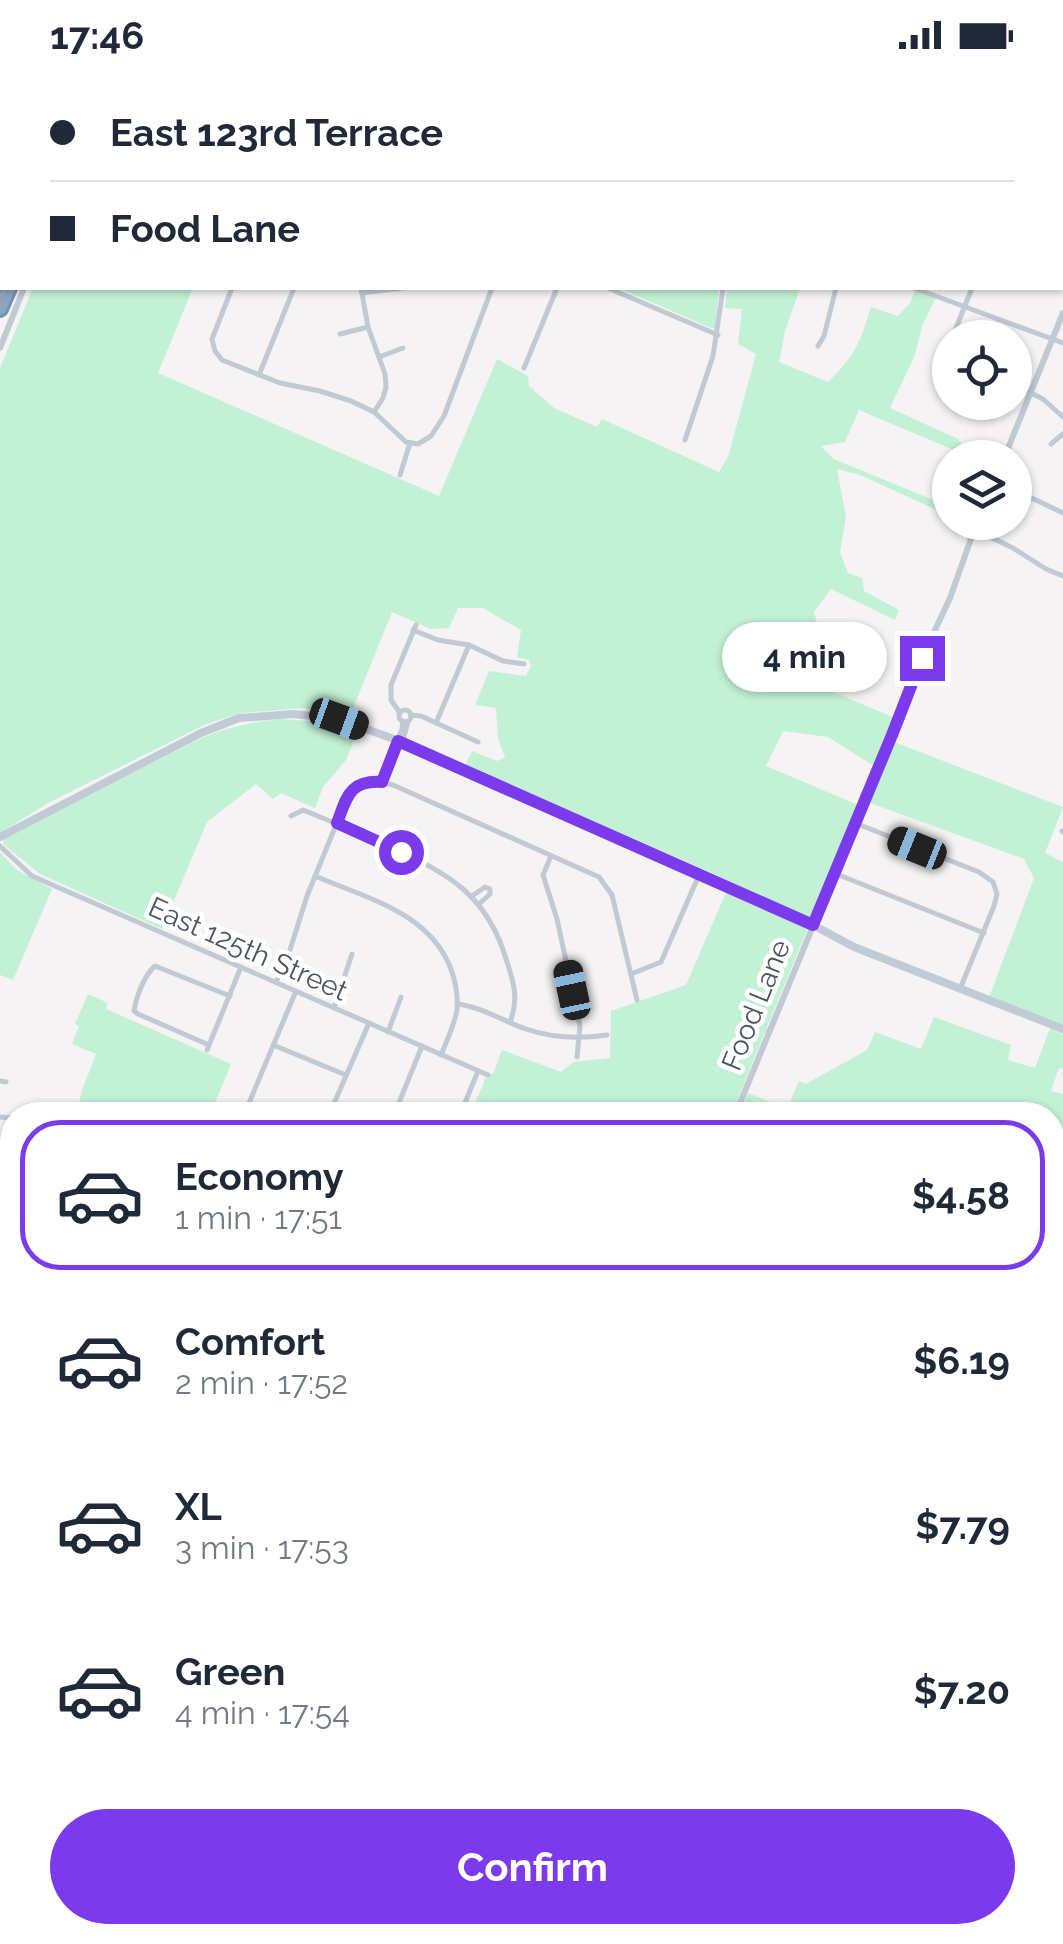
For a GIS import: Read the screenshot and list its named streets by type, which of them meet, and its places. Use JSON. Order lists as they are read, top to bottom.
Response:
{
  "streets": {
    "street": ["East 125th Street", "Food Lane"]
  },
  "page": {
    "status": "17:46",
    "banner": ["East 123rd Terrace", "Food Lane"],
    "bubble": "4 min",
    "list": [
      {
        "name": "Economy",
        "note": "1 min · 17:51",
        "value": "$4.58"
      },
      {
        "name": "Comfort",
        "note": "2 min · 17:52",
        "value": "$6.19"
      },
      {
        "name": "XL",
        "note": "3 min · 17:53",
        "value": "$7.79"
      },
      {
        "name": "Green",
        "note": "4 min · 17:54",
        "value": "$7.20"
      }
    ],
    "buttons": "Confirm"
  }
}
